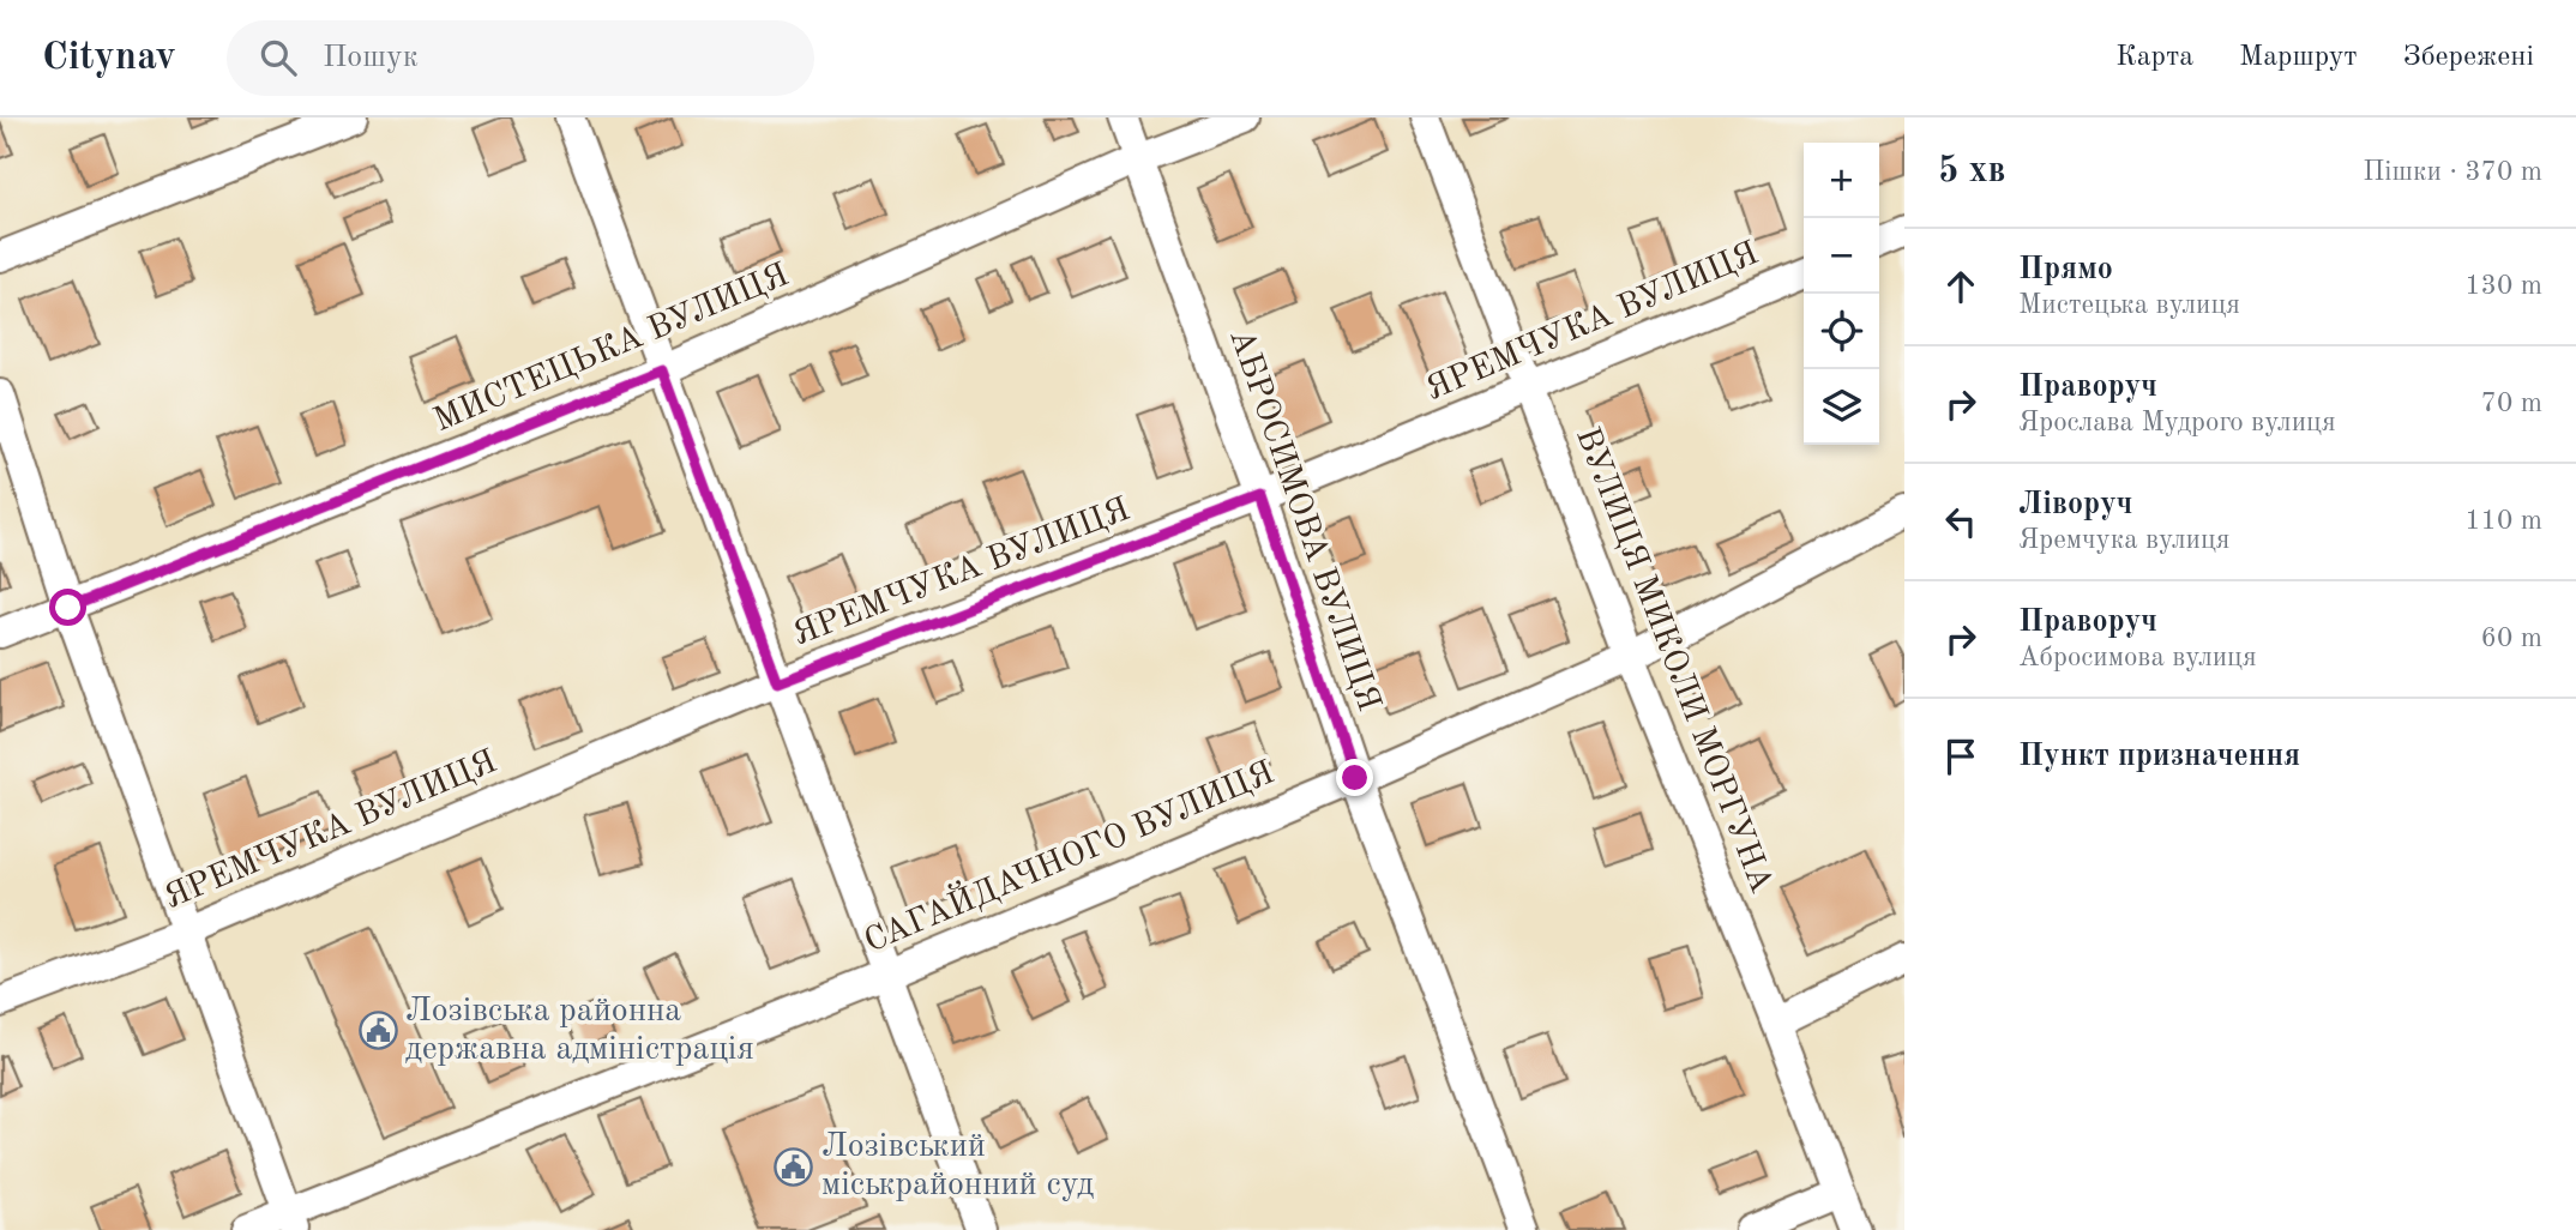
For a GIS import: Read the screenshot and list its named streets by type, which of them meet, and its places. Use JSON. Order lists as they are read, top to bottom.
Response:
{
  "streets": {
    "street": [
      "ЯРЕМЧУКА ВУЛИЦЯ",
      "МИСТЕЦЬКА ВУЛИЦЯ",
      "АБРОСИМОВА ВУЛИЦЯ",
      "ВУЛИЦЯ МИКОЛИ МОРГУНА",
      "САГАЙДАЧНОГО ВУЛИЦЯ"
    ]
  },
  "crossings": [
    ["ЯРЕМЧУКА ВУЛИЦЯ", "АБРОСИМОВА ВУЛИЦЯ"],
    ["ЯРЕМЧУКА ВУЛИЦЯ", "ВУЛИЦЯ МИКОЛИ МОРГУНА"],
    ["МИСТЕЦЬКА ВУЛИЦЯ", "АБРОСИМОВА ВУЛИЦЯ"],
    ["АБРОСИМОВА ВУЛИЦЯ", "САГАЙДАЧНОГО ВУЛИЦЯ"],
    ["ВУЛИЦЯ МИКОЛИ МОРГУНА", "САГАЙДАЧНОГО ВУЛИЦЯ"]
  ],
  "places": {
    "public building": ["Лозівська районна державна адміністрація", "Лозівський міськрайонний суд"]
  },
  "page": {
    "header": "Citynav",
    "search": "Пошук",
    "nav": ["Карта", "Маршрут", "Збережені"],
    "heading": ["5 хв", "Пішки · 370 m"],
    "map_buttons": ["+", "−"],
    "list": [
      ["Прямо", "Мистецька вулиця", "130 m"],
      ["Праворуч", "Ярослава Мудрого вулиця", "70 m"],
      ["Ліворуч", "Яремчука вулиця", "110 m"],
      ["Праворуч", "Абросимова вулиця", "60 m"],
      "Пункт призначення"
    ]
  }
}
